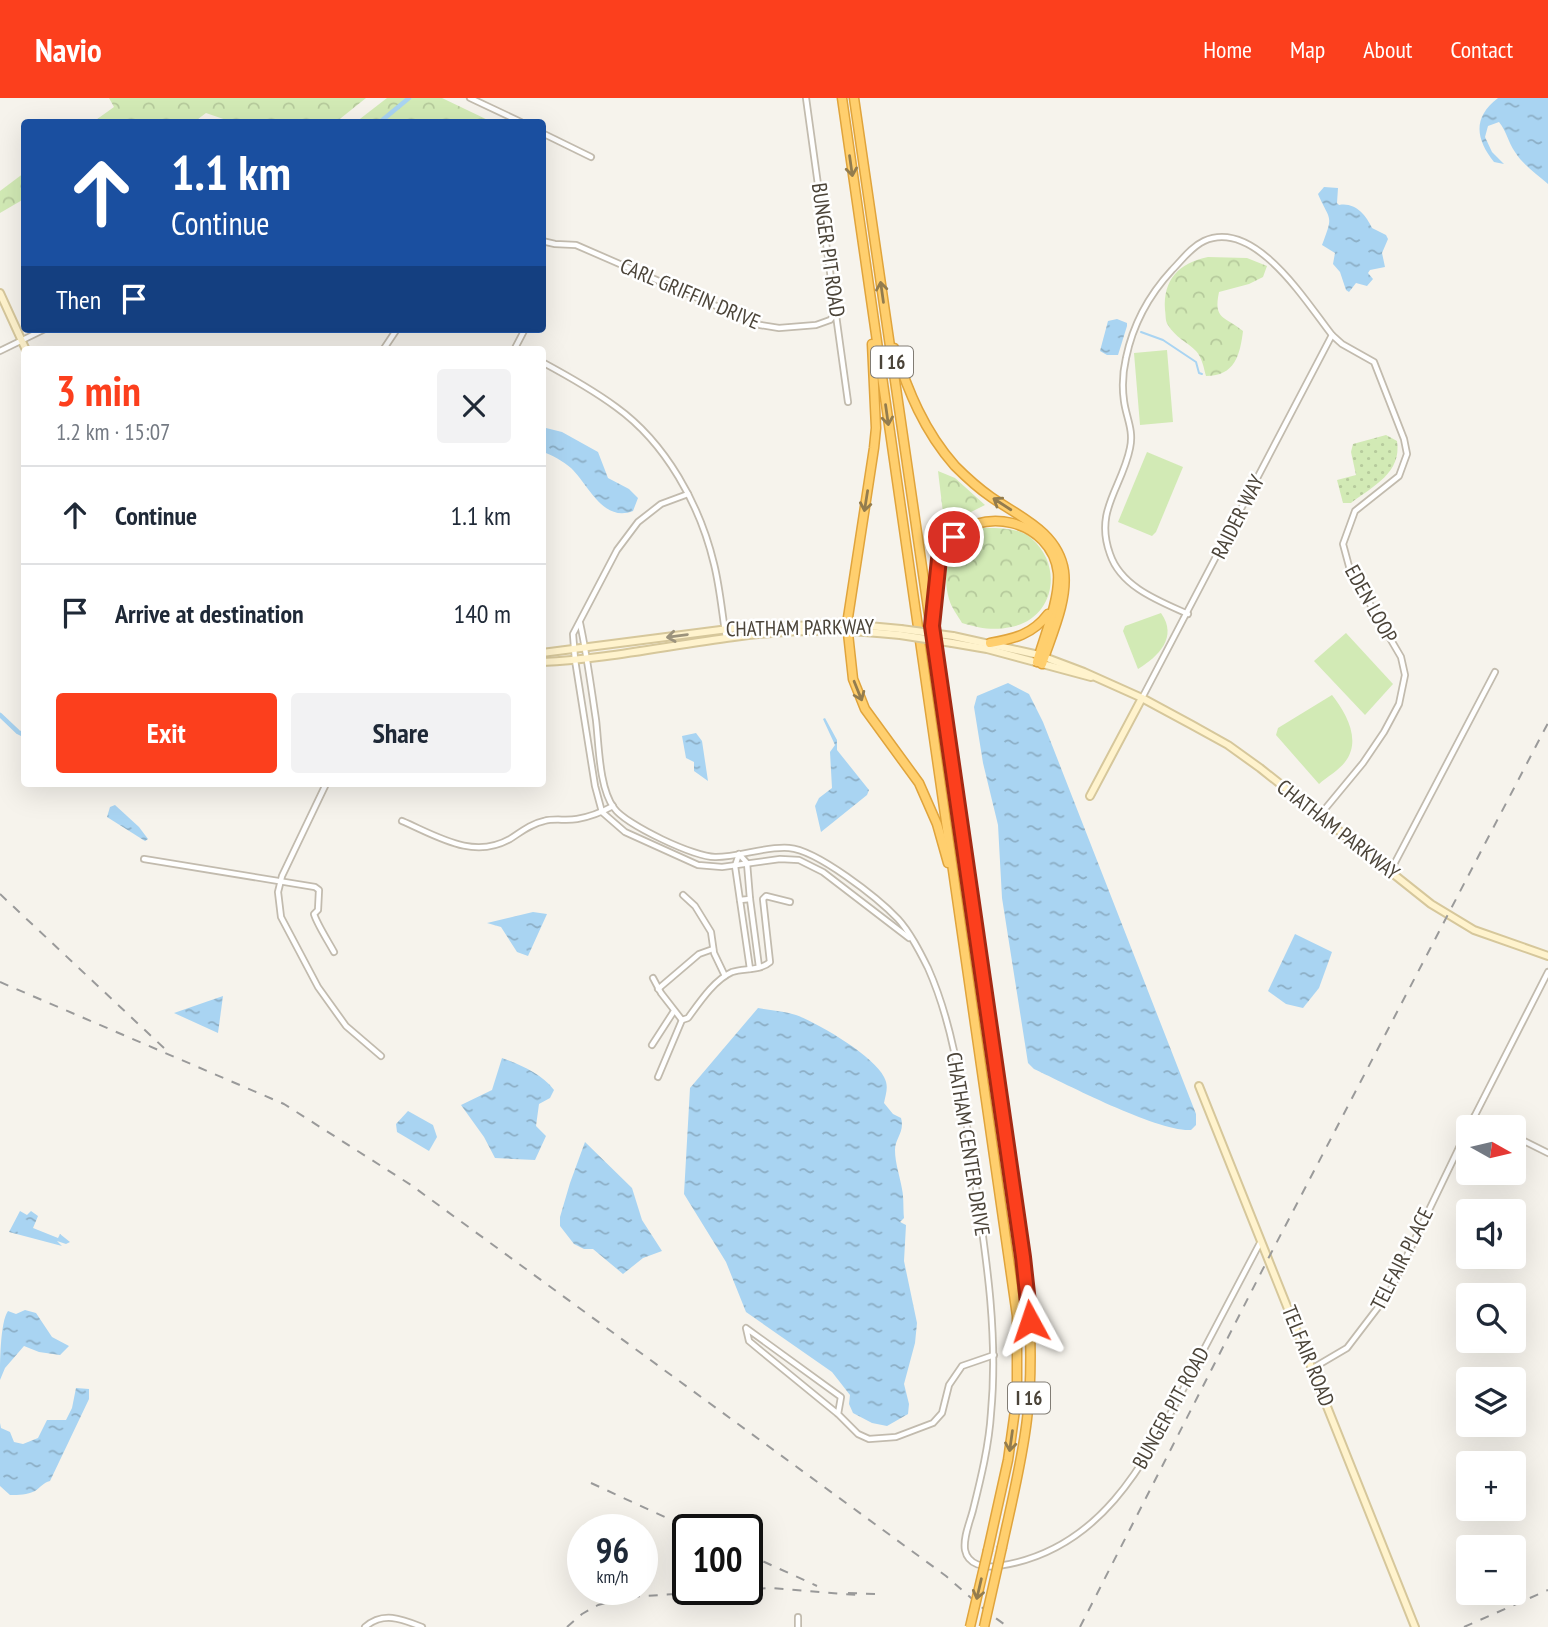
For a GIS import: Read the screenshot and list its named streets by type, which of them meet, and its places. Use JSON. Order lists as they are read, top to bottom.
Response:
{
  "streets": {
    "highway": ["I 16"],
    "main road": ["CHATHAM PARKWAY", "TELFAIR ROAD"],
    "street": [
      "BUNGER PIT ROAD",
      "CARL GRIFFIN DRIVE",
      "RAIDER WAY",
      "EDEN LOOP",
      "CHATHAM CENTER DRIVE",
      "TELFAIR PLACE"
    ]
  },
  "crossings": [
    ["BUNGER PIT ROAD", "CARL GRIFFIN DRIVE"],
    ["BUNGER PIT ROAD", "CHATHAM CENTER DRIVE"],
    ["BUNGER PIT ROAD", "TELFAIR ROAD"],
    ["RAIDER WAY", "EDEN LOOP"],
    ["RAIDER WAY", "CHATHAM PARKWAY"],
    ["EDEN LOOP", "CHATHAM PARKWAY"],
    ["TELFAIR PLACE", "TELFAIR ROAD"]
  ],
  "north": "right",
  "page": {
    "header": "Navio",
    "nav": [
      "Home",
      "Map",
      "About",
      "Contact"
    ],
    "turn": ["1.1 km", "Continue"],
    "then": "Then",
    "heading": ["3 min", "1.2 km · 15:07"],
    "list": [
      {
        "name": "Continue",
        "value": "1.1 km"
      },
      {
        "name": "Arrive at destination",
        "value": "140 m"
      }
    ],
    "buttons": ["Exit", "Share"],
    "map_buttons": ["+", "−"],
    "speed": "96 km/h",
    "limit": "100"
  }
}
